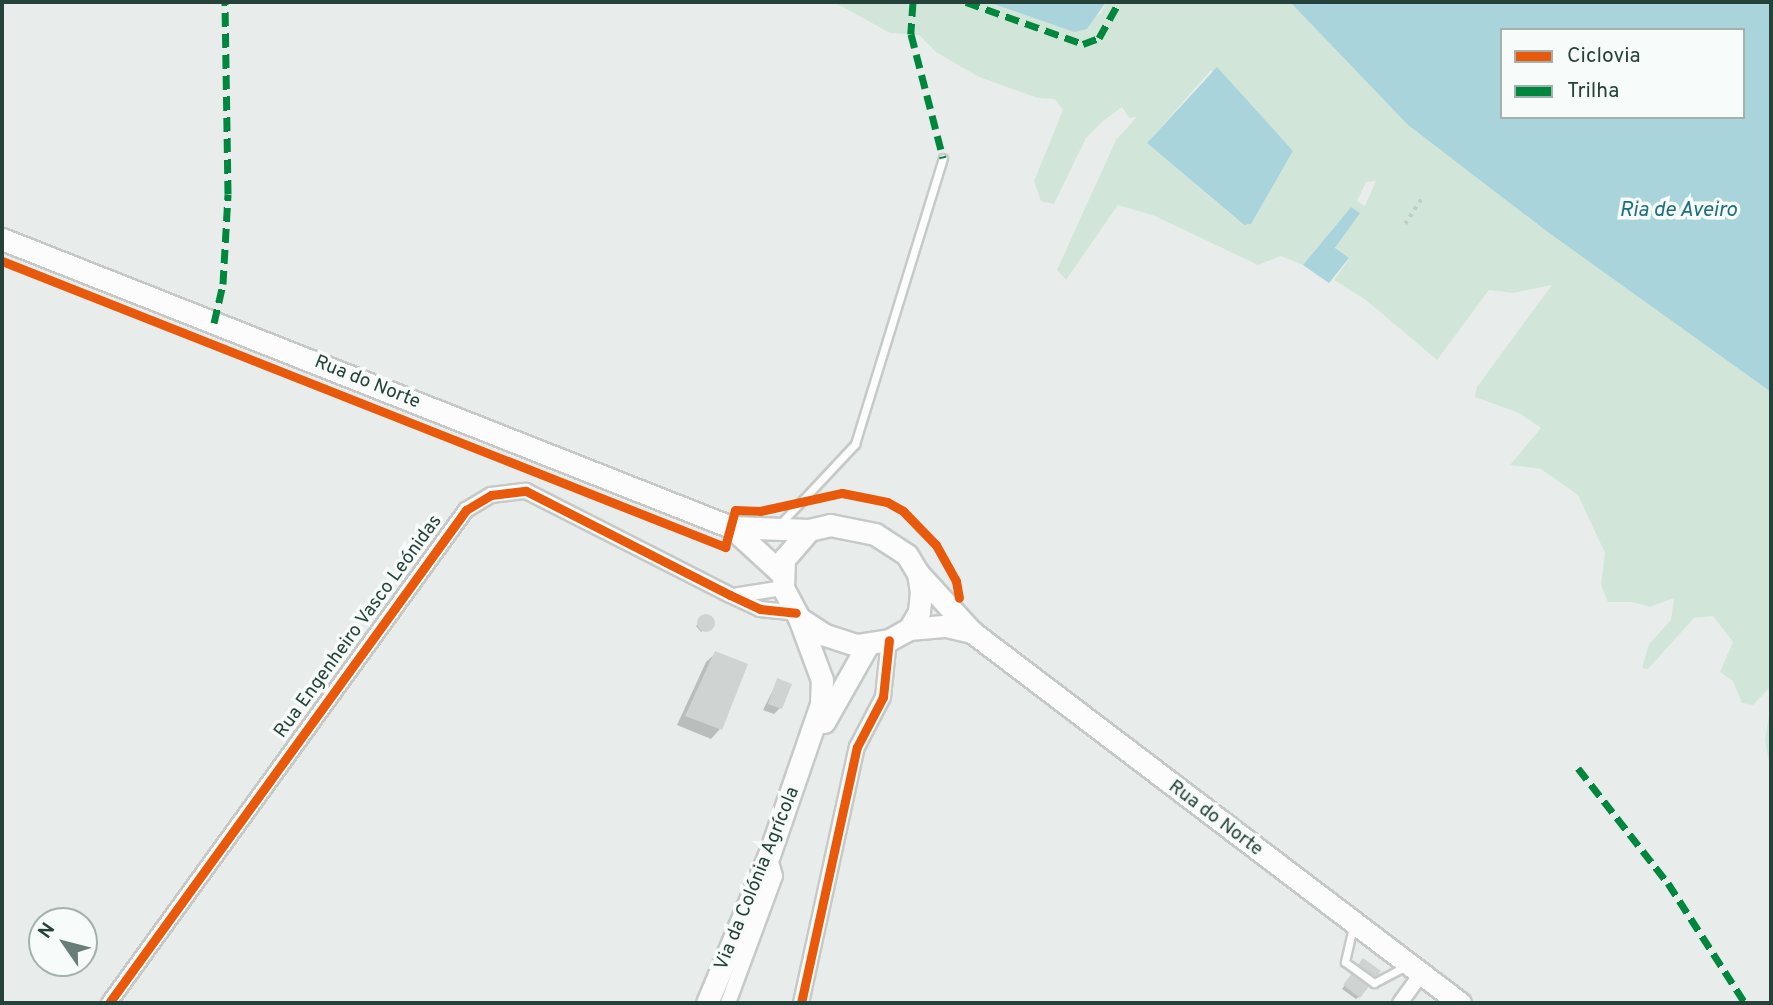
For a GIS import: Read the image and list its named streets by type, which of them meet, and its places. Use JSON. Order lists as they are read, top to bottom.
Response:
{
  "streets": {
    "main road": ["Rua do Norte", "Via da Colónia Agrícola"],
    "street": ["Rua Engenheiro Vasco Leónidas"]
  },
  "crossings": [
    ["Rua do Norte", "Rua Engenheiro Vasco Leónidas"],
    ["Rua do Norte", "Via da Colónia Agrícola"],
    ["Rua Engenheiro Vasco Leónidas", "Via da Colónia Agrícola"]
  ],
  "water": ["Ria de Aveiro"],
  "legend": ["Ciclovia", "Trilha"],
  "north": "top left"
}
